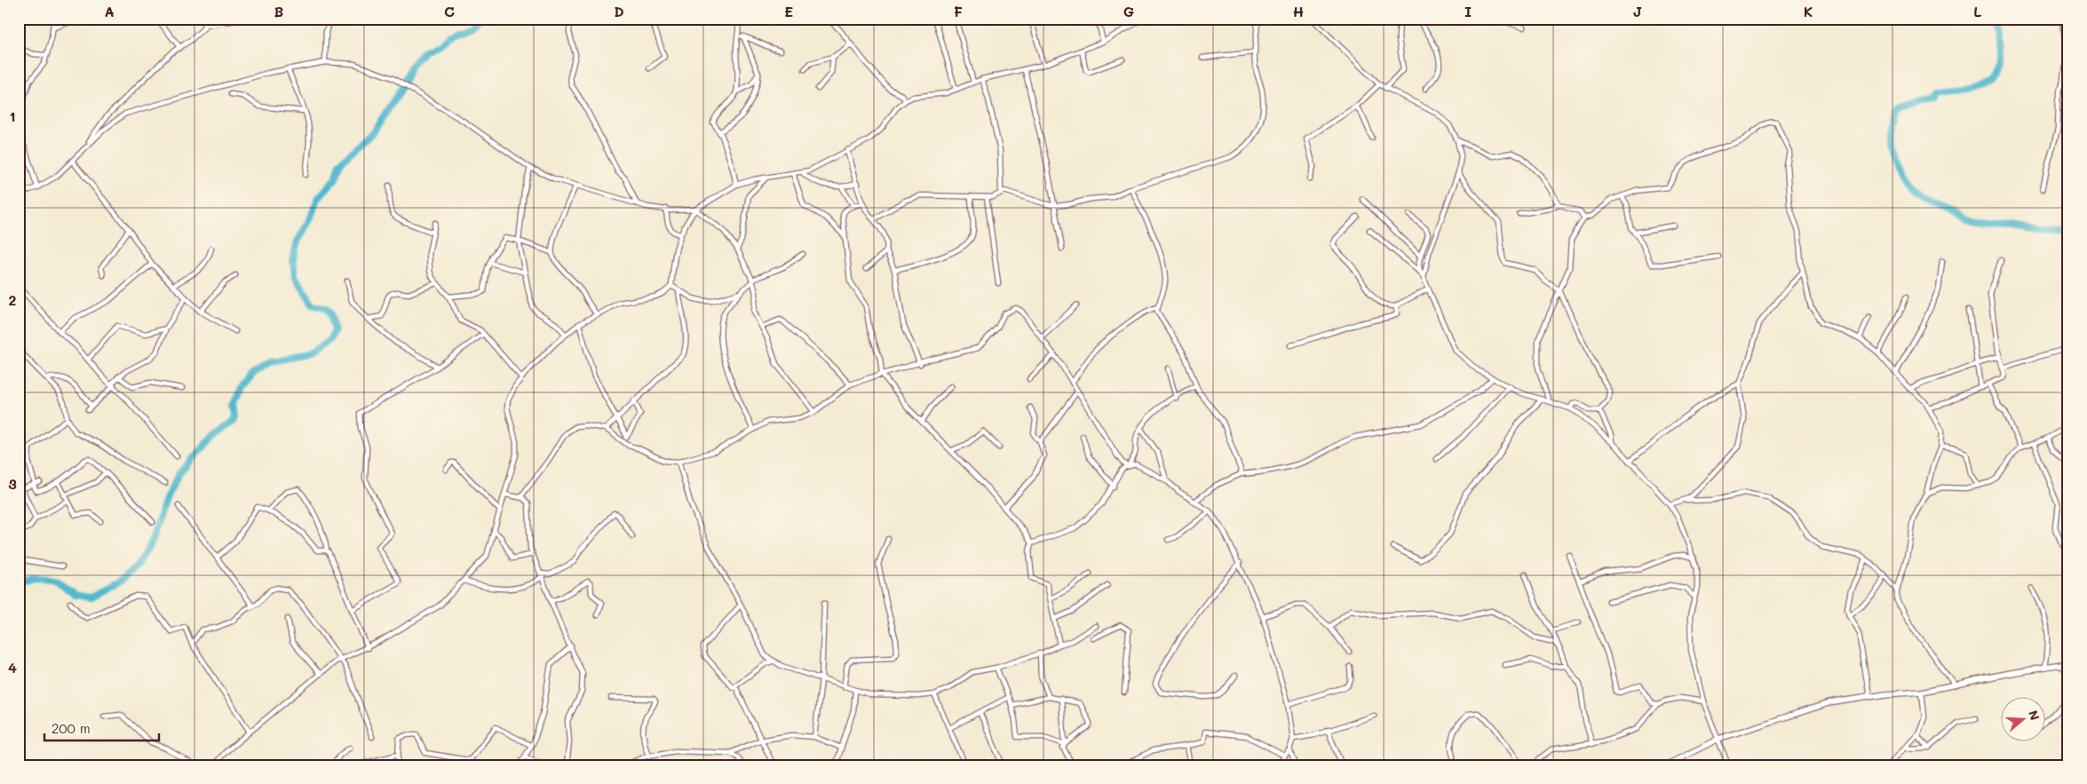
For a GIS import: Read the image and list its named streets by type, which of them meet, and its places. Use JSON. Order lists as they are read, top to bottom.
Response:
{
  "scale_bar": "200 m",
  "north": "right",
  "grid": {
    "columns": [
      "A",
      "B",
      "C",
      "D",
      "E",
      "F",
      "G",
      "H",
      "I",
      "J",
      "K",
      "L"
    ],
    "rows": [
      "1",
      "2",
      "3",
      "4"
    ]
  }
}
